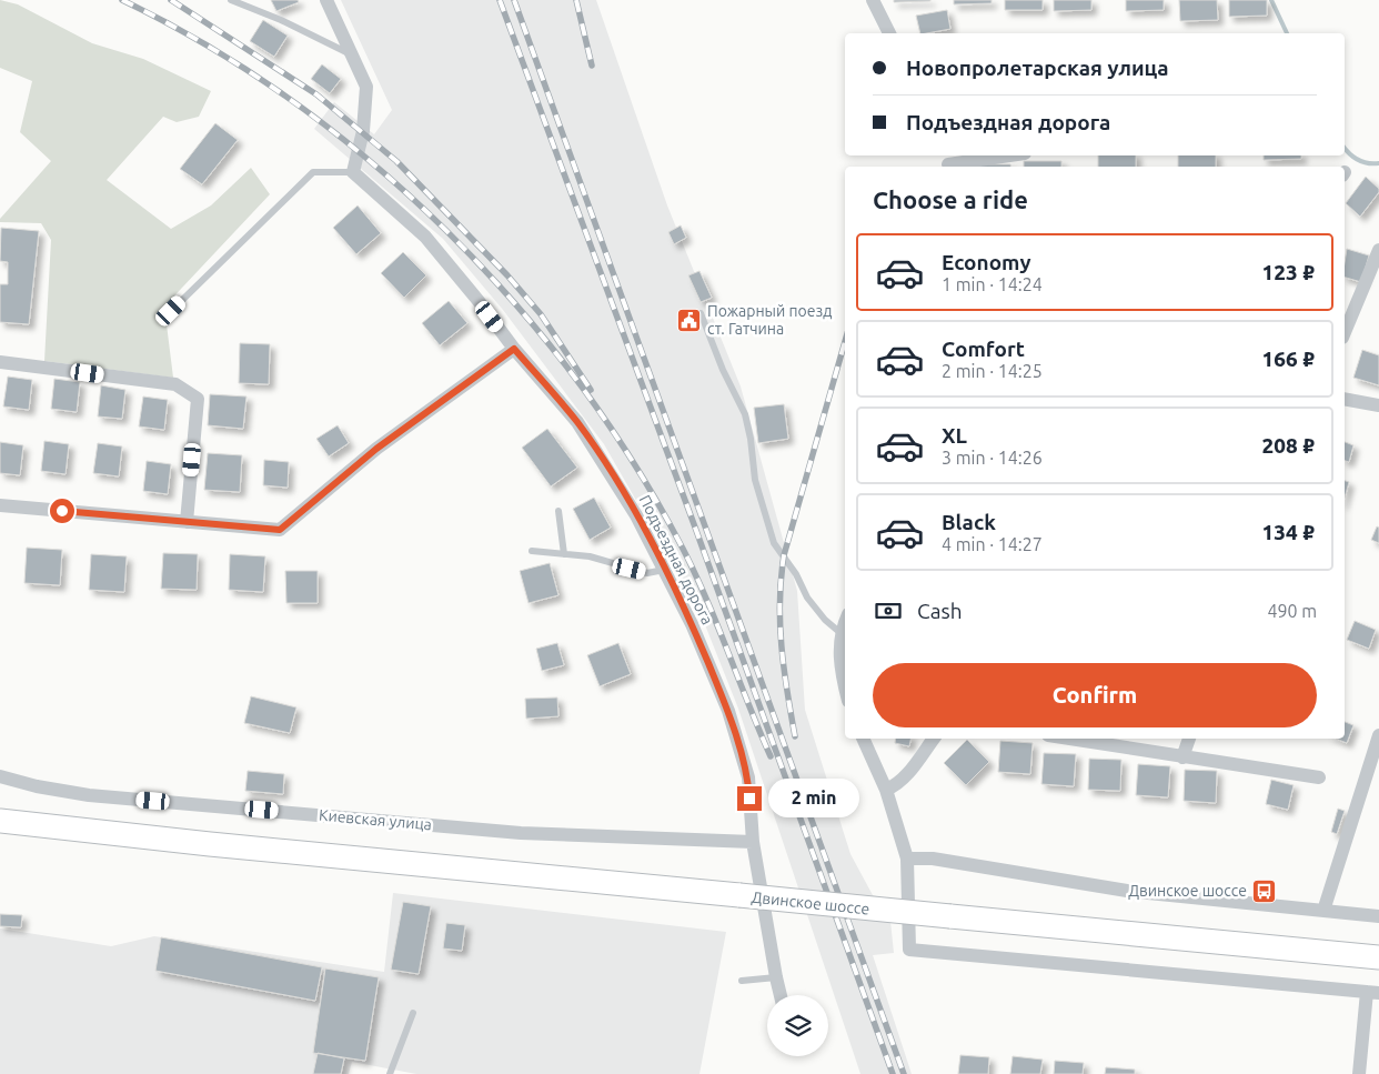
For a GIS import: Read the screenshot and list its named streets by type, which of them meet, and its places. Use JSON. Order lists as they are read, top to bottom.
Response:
{
  "streets": {
    "main road": ["Двинское шоссе"],
    "street": ["Подъездная дорога", "Киевская улица"]
  },
  "crossings": [
    ["Подъездная дорога", "Киевская улица"]
  ],
  "places": {
    "public building": ["Пожарный поезд ст. Гатчина"],
    "bus stop": ["Двинское шоссе"]
  },
  "page": {
    "banner": ["Новопролетарская улица", "Подъездная дорога"],
    "heading": "Choose a ride",
    "list": [
      {
        "name": "Economy",
        "note": "1 min · 14:24",
        "value": "123 ₽"
      },
      {
        "name": "Comfort",
        "note": "2 min · 14:25",
        "value": "166 ₽"
      },
      {
        "name": "XL",
        "note": "3 min · 14:26",
        "value": "208 ₽"
      },
      {
        "name": "Black",
        "note": "4 min · 14:27",
        "value": "134 ₽"
      }
    ],
    "pay": ["Cash", "490 m"],
    "buttons": "Confirm",
    "bubble": "2 min"
  }
}
